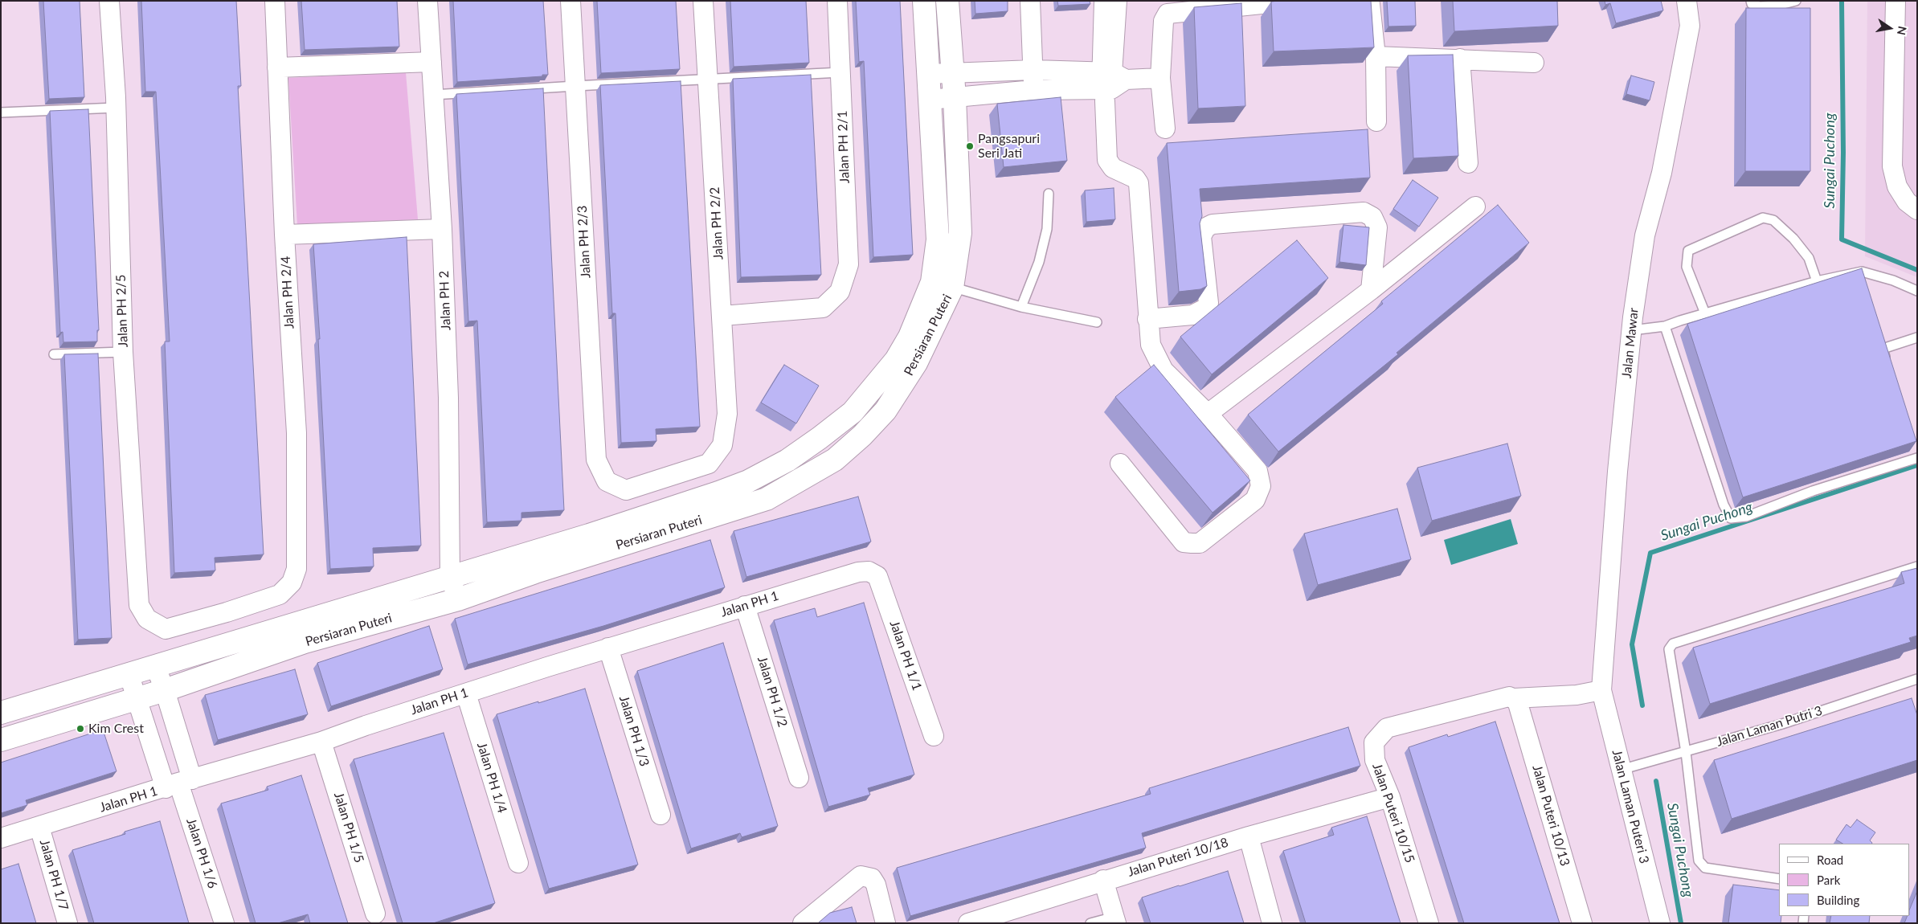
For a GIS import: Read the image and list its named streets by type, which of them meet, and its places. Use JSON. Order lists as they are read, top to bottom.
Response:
{
  "streets": {
    "main road": ["Persiaran Puteri"],
    "street": [
      "Jalan PH 2/1",
      "Jalan PH 2/2",
      "Jalan PH 2/3",
      "Jalan PH 2/4",
      "Jalan PH 2",
      "Jalan PH 2/5",
      "Jalan Mawar",
      "Jalan PH 1",
      "Jalan PH 1/1",
      "Jalan PH 1/2",
      "Jalan PH 1/3",
      "Jalan PH 1/4",
      "Jalan Laman Puteri 3",
      "Jalan Puteri 10/15",
      "Jalan Puteri 10/13",
      "Jalan PH 1/5",
      "Jalan PH 1/6",
      "Jalan Puteri 10/18",
      "Jalan PH 1/7"
    ],
    "lane": ["Jalan Laman Putri 3"]
  },
  "crossings": [
    ["Jalan PH 2/1", "Jalan PH 2/2"],
    ["Jalan PH 2/2", "Jalan PH 2/3"],
    ["Jalan PH 2/4", "Jalan PH 2/5"],
    ["Jalan PH 2", "Persiaran Puteri"],
    ["Jalan Mawar", "Jalan Laman Puteri 3"],
    ["Jalan Mawar", "Jalan Puteri 10/15"],
    ["Jalan PH 1", "Jalan PH 1/1"],
    ["Jalan PH 1", "Jalan PH 1/2"],
    ["Jalan PH 1", "Jalan PH 1/3"],
    ["Jalan PH 1", "Jalan PH 1/4"],
    ["Jalan PH 1", "Jalan PH 1/5"],
    ["Jalan PH 1", "Jalan PH 1/6"],
    ["Jalan PH 1", "Jalan PH 1/7"],
    ["Jalan Laman Putri 3", "Jalan Laman Puteri 3"],
    ["Jalan Laman Puteri 3", "Jalan Puteri 10/15"],
    ["Jalan Puteri 10/15", "Jalan Puteri 10/13"],
    ["Jalan Puteri 10/15", "Jalan Puteri 10/18"]
  ],
  "water": ["Sungai Puchong"],
  "places": ["Pangsapuri Seri Jati", "Kim Crest"],
  "legend": ["Road", "Park", "Building"],
  "north": "right"
}
